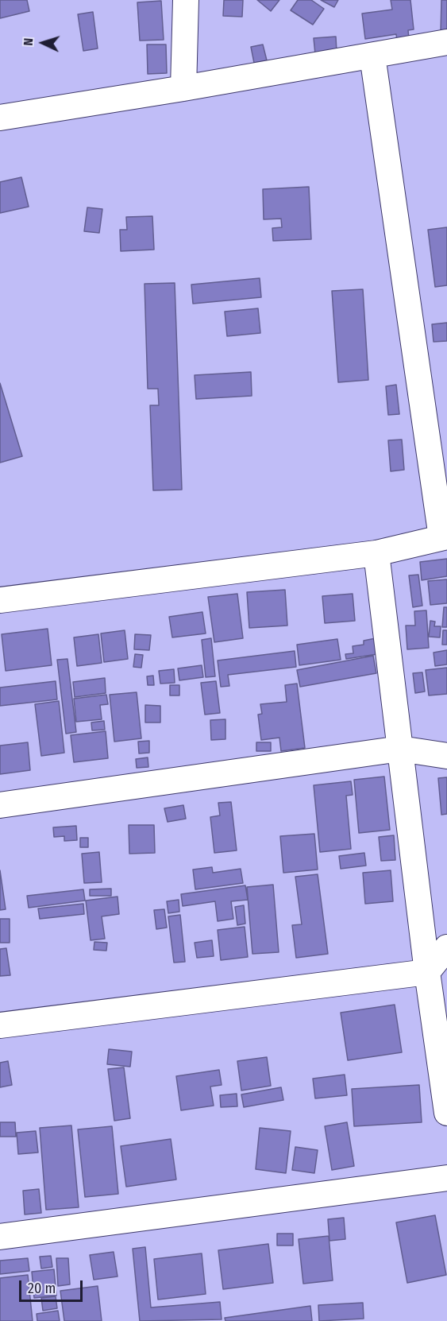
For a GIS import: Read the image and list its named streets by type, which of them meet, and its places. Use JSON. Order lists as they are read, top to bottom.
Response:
{
  "scale_bar": "20 m",
  "north": "left"
}
